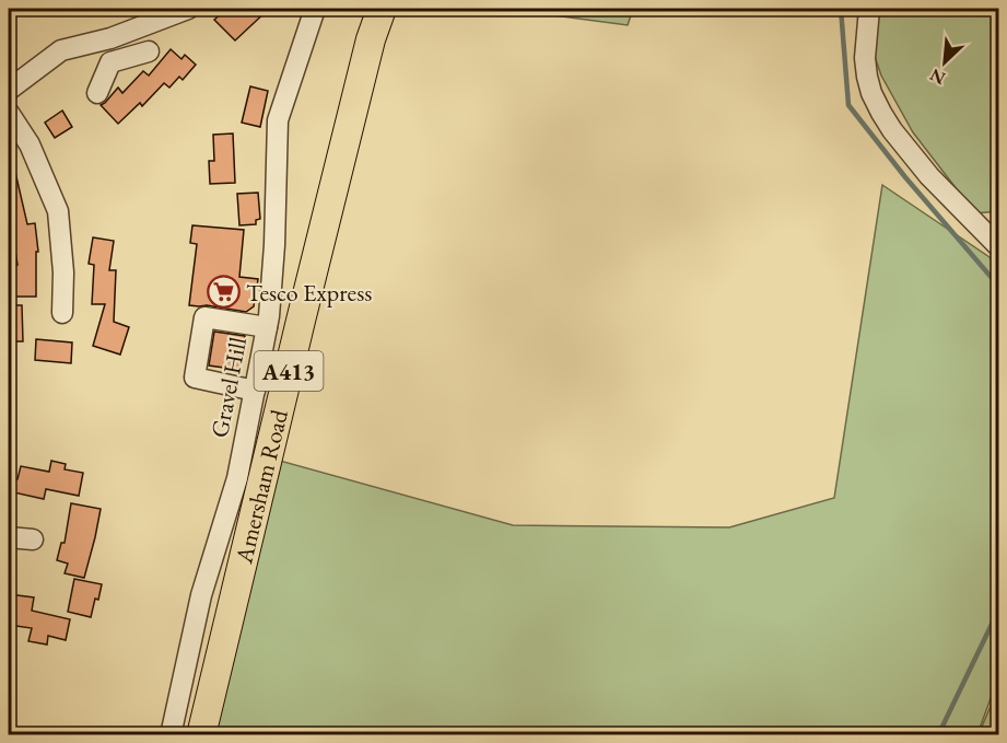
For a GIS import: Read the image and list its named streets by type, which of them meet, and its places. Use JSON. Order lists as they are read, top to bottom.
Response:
{
  "streets": {
    "highway": ["A413", "Amersham Road"],
    "street": ["Gravel Hill"]
  },
  "places": {
    "supermarket": ["Tesco Express"]
  },
  "north": "bottom left"
}
